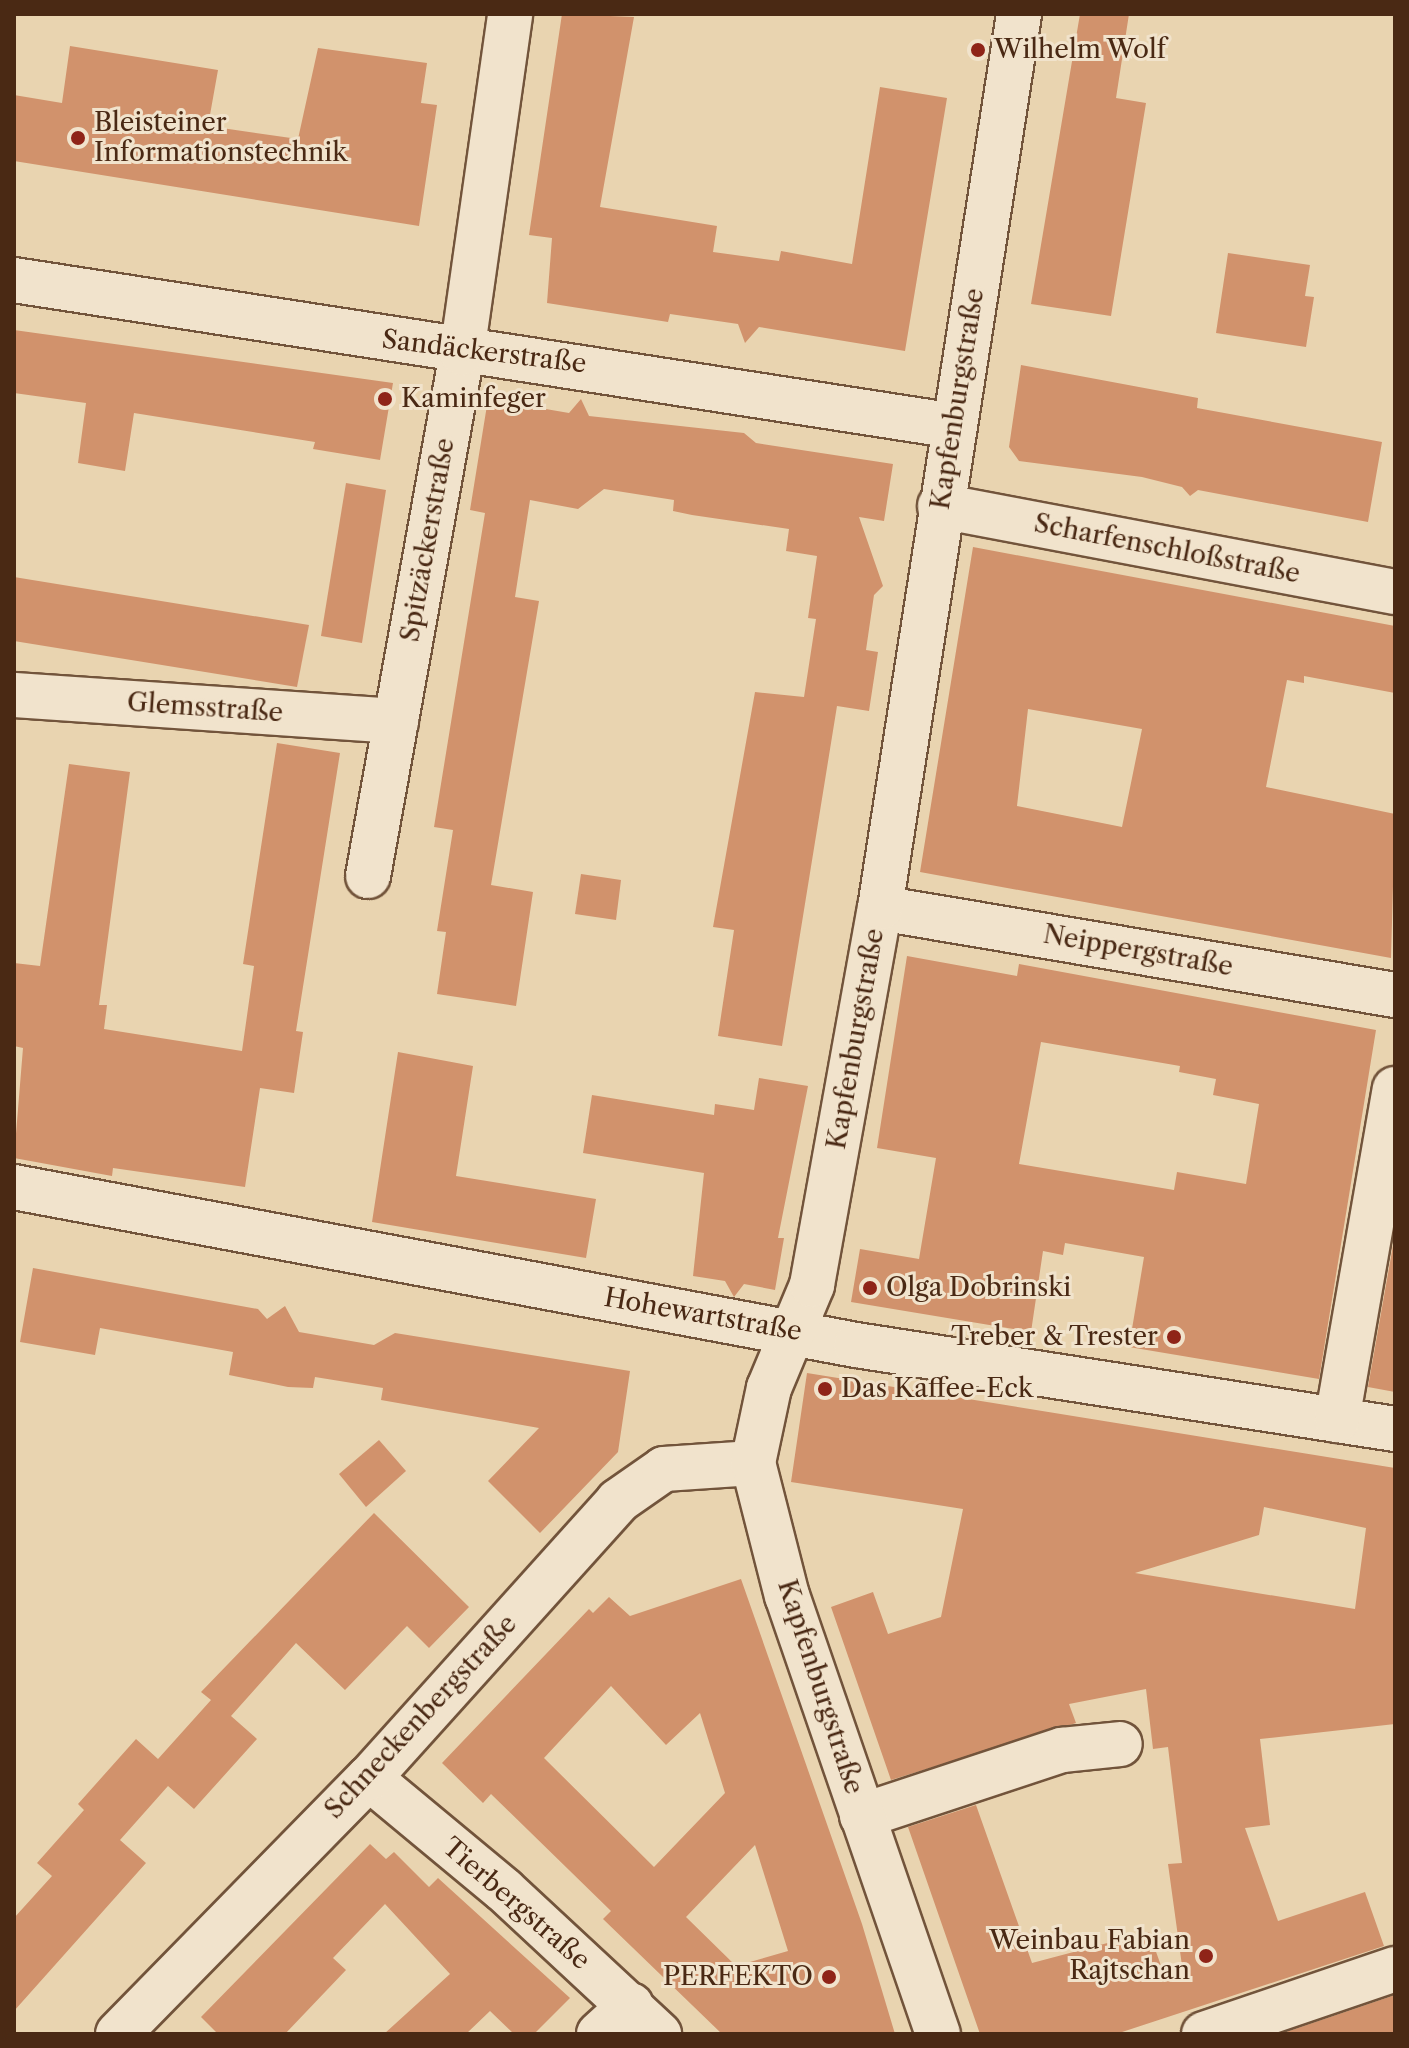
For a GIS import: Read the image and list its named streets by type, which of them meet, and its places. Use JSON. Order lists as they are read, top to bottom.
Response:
{
  "streets": {
    "street": [
      "Sandäckerstraße",
      "Kapfenburgstraße",
      "Spitzäckerstraße",
      "Scharfenschloßstraße",
      "Glemsstraße",
      "Neippergstraße",
      "Hohewartstraße",
      "Schneckenbergstraße",
      "Tierbergstraße"
    ]
  },
  "crossings": [
    ["Sandäckerstraße", "Kapfenburgstraße"],
    ["Sandäckerstraße", "Spitzäckerstraße"],
    ["Kapfenburgstraße", "Scharfenschloßstraße"],
    ["Kapfenburgstraße", "Neippergstraße"],
    ["Kapfenburgstraße", "Hohewartstraße"],
    ["Kapfenburgstraße", "Schneckenbergstraße"],
    ["Spitzäckerstraße", "Glemsstraße"],
    ["Schneckenbergstraße", "Tierbergstraße"]
  ],
  "places": [
    "Wilhelm Wolf",
    "Bleisteiner Informationstechnik",
    "Kaminfeger",
    "Olga Dobrinski",
    "Treber & Trester",
    "Das Kaffee-Eck",
    "Weinbau Fabian Rajtschan",
    "PERFEKTO"
  ]
}
